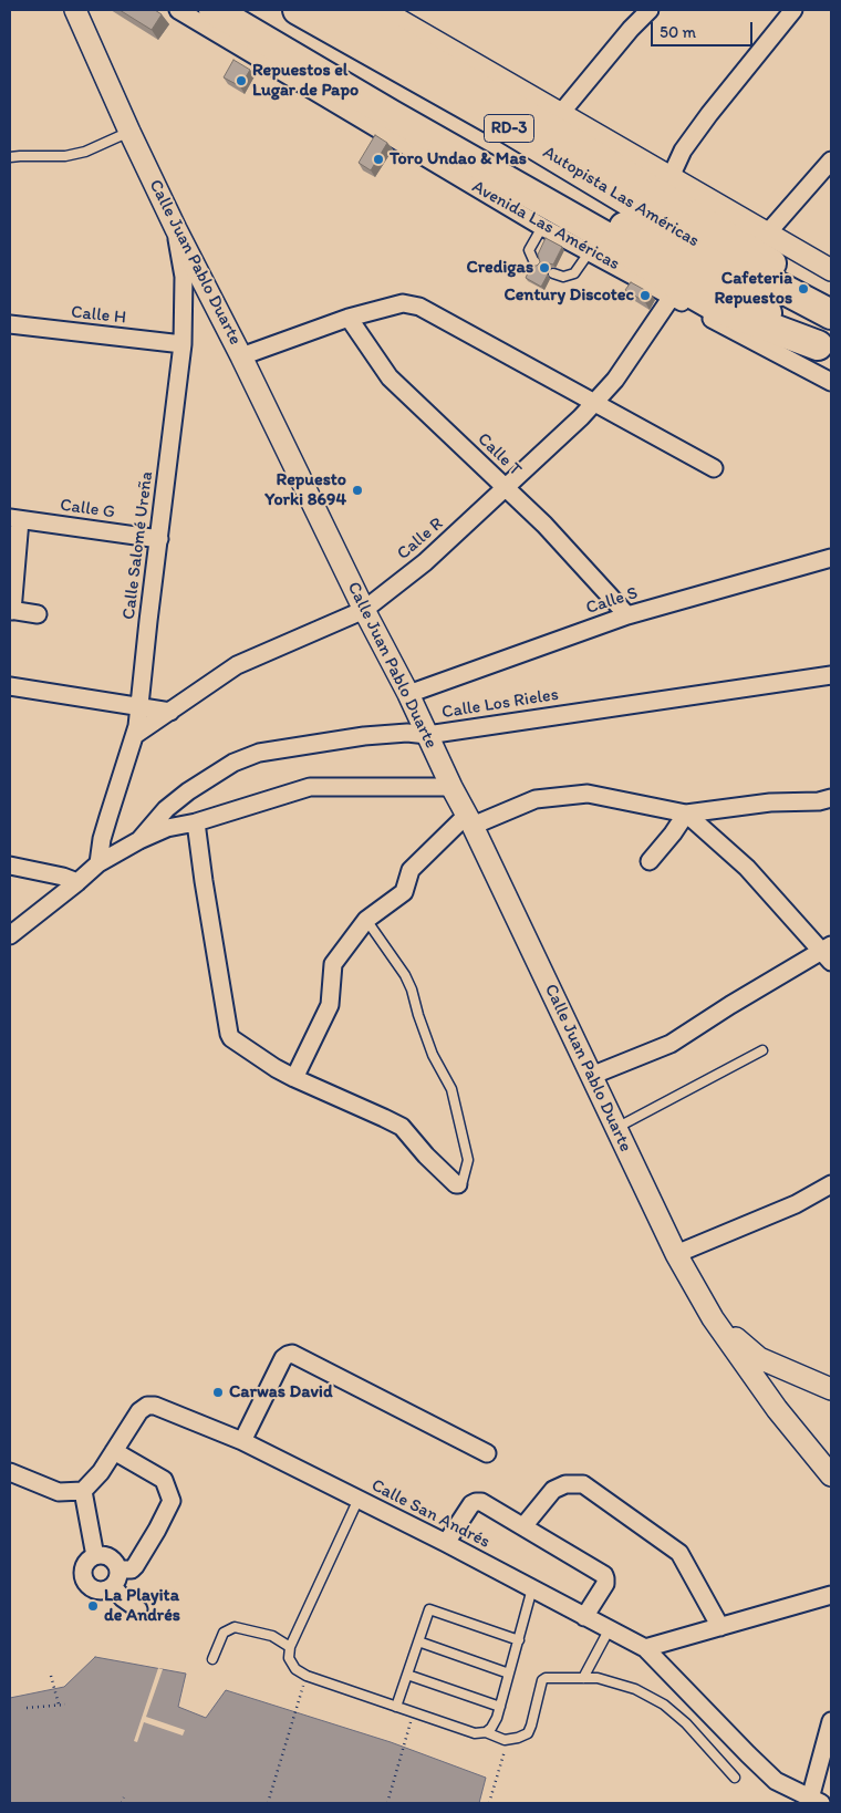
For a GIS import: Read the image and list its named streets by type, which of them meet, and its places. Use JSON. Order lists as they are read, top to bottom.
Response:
{
  "streets": {
    "highway": ["RD-3", "Autopista Las Américas"],
    "street": [
      "Avenida Las Américas",
      "Calle Juan Pablo Duarte",
      "Calle H",
      "Calle T",
      "Calle G",
      "Calle R",
      "Calle Salomé Ureña",
      "Calle S",
      "Calle Los Rieles",
      "Calle San Andrés"
    ]
  },
  "crossings": [
    ["Avenida Las Américas", "Calle R"],
    ["Calle Juan Pablo Duarte", "Calle R"],
    ["Calle Juan Pablo Duarte", "Calle Salomé Ureña"],
    ["Calle Juan Pablo Duarte", "Calle S"],
    ["Calle Juan Pablo Duarte", "Calle Los Rieles"],
    ["Calle H", "Calle Salomé Ureña"],
    ["Calle T", "Calle R"],
    ["Calle T", "Calle S"],
    ["Calle G", "Calle Salomé Ureña"],
    ["Calle R", "Calle Salomé Ureña"]
  ],
  "places": [
    "Repuestos el Lugar de Papo",
    "Toro Undao & Mas",
    "Credigas",
    "Cafeteria Repuestos",
    "Century Discotec",
    "Repuesto Yorki 8694",
    "Carwas David",
    "La Playita de Andrés"
  ],
  "scale_bar": "50 m"
}
